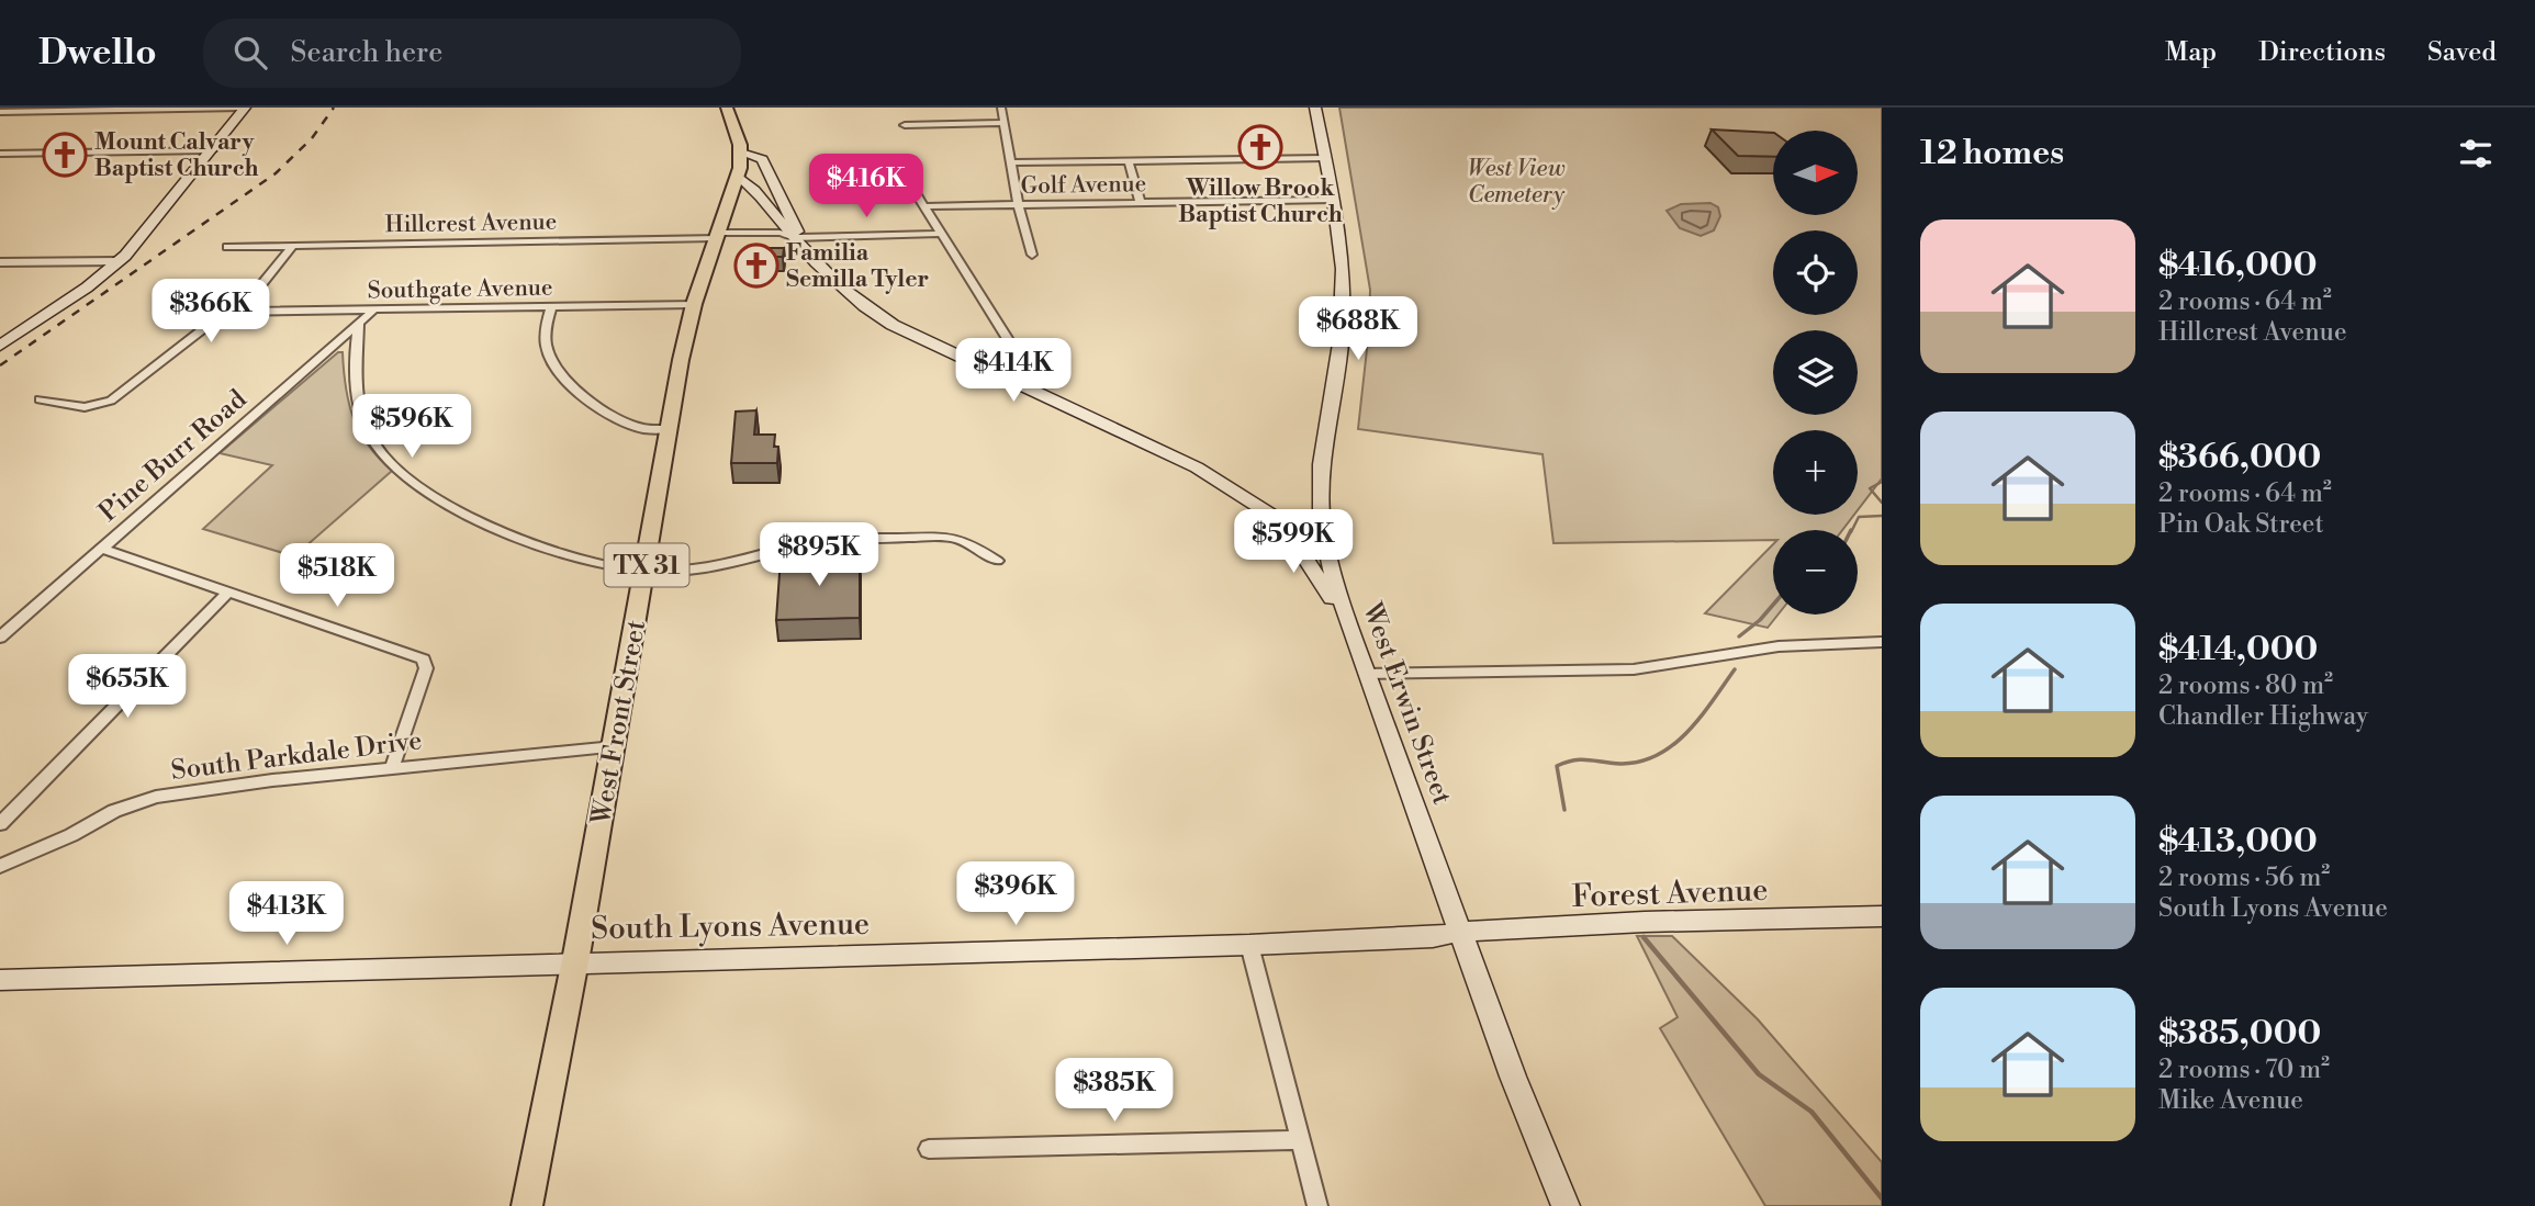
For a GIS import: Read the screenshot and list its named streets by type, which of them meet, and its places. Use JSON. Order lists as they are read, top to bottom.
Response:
{
  "streets": {
    "main road": ["TX 31", "West Front Street"],
    "street": [
      "Golf Avenue",
      "Hillcrest Avenue",
      "Southgate Avenue",
      "Pine Burr Road",
      "West Erwin Street",
      "South Parkdale Drive",
      "Forest Avenue",
      "South Lyons Avenue"
    ]
  },
  "crossings": [
    ["Golf Avenue", "West Erwin Street"],
    ["Hillcrest Avenue", "West Front Street"],
    ["Southgate Avenue", "Pine Burr Road"],
    ["Southgate Avenue", "West Front Street"],
    ["TX 31", "West Front Street"],
    ["West Erwin Street", "Forest Avenue"],
    ["West Erwin Street", "South Lyons Avenue"],
    ["West Front Street", "South Parkdale Drive"],
    ["West Front Street", "South Lyons Avenue"],
    ["Forest Avenue", "South Lyons Avenue"]
  ],
  "parks": ["West View Cemetery"],
  "places": {
    "church": ["Willow Brook Baptist Church", "Mount Calvary Baptist Church", "Familia Semilla Tyler"]
  },
  "north": "right",
  "page": {
    "header": "Dwello",
    "search": "Search here",
    "nav": ["Map", "Directions", "Saved"],
    "heading": "12 homes",
    "map_buttons": ["+", "−"],
    "price": [
      "$416K",
      "$366K",
      "$688K",
      "$414K",
      "$596K",
      "$599K",
      "$895K",
      "$518K",
      "$655K",
      "$396K",
      "$413K",
      "$385K"
    ],
    "list": [
      {
        "name": "$416,000",
        "note": "2 rooms · 64 m² · Hillcrest Avenue"
      },
      {
        "name": "$366,000",
        "note": "2 rooms · 64 m² · Pin Oak Street"
      },
      {
        "name": "$414,000",
        "note": "2 rooms · 80 m² · Chandler Highway"
      },
      {
        "name": "$413,000",
        "note": "2 rooms · 56 m² · South Lyons Avenue"
      },
      {
        "name": "$385,000",
        "note": "2 rooms · 70 m² · Mike Avenue"
      }
    ]
  }
}
